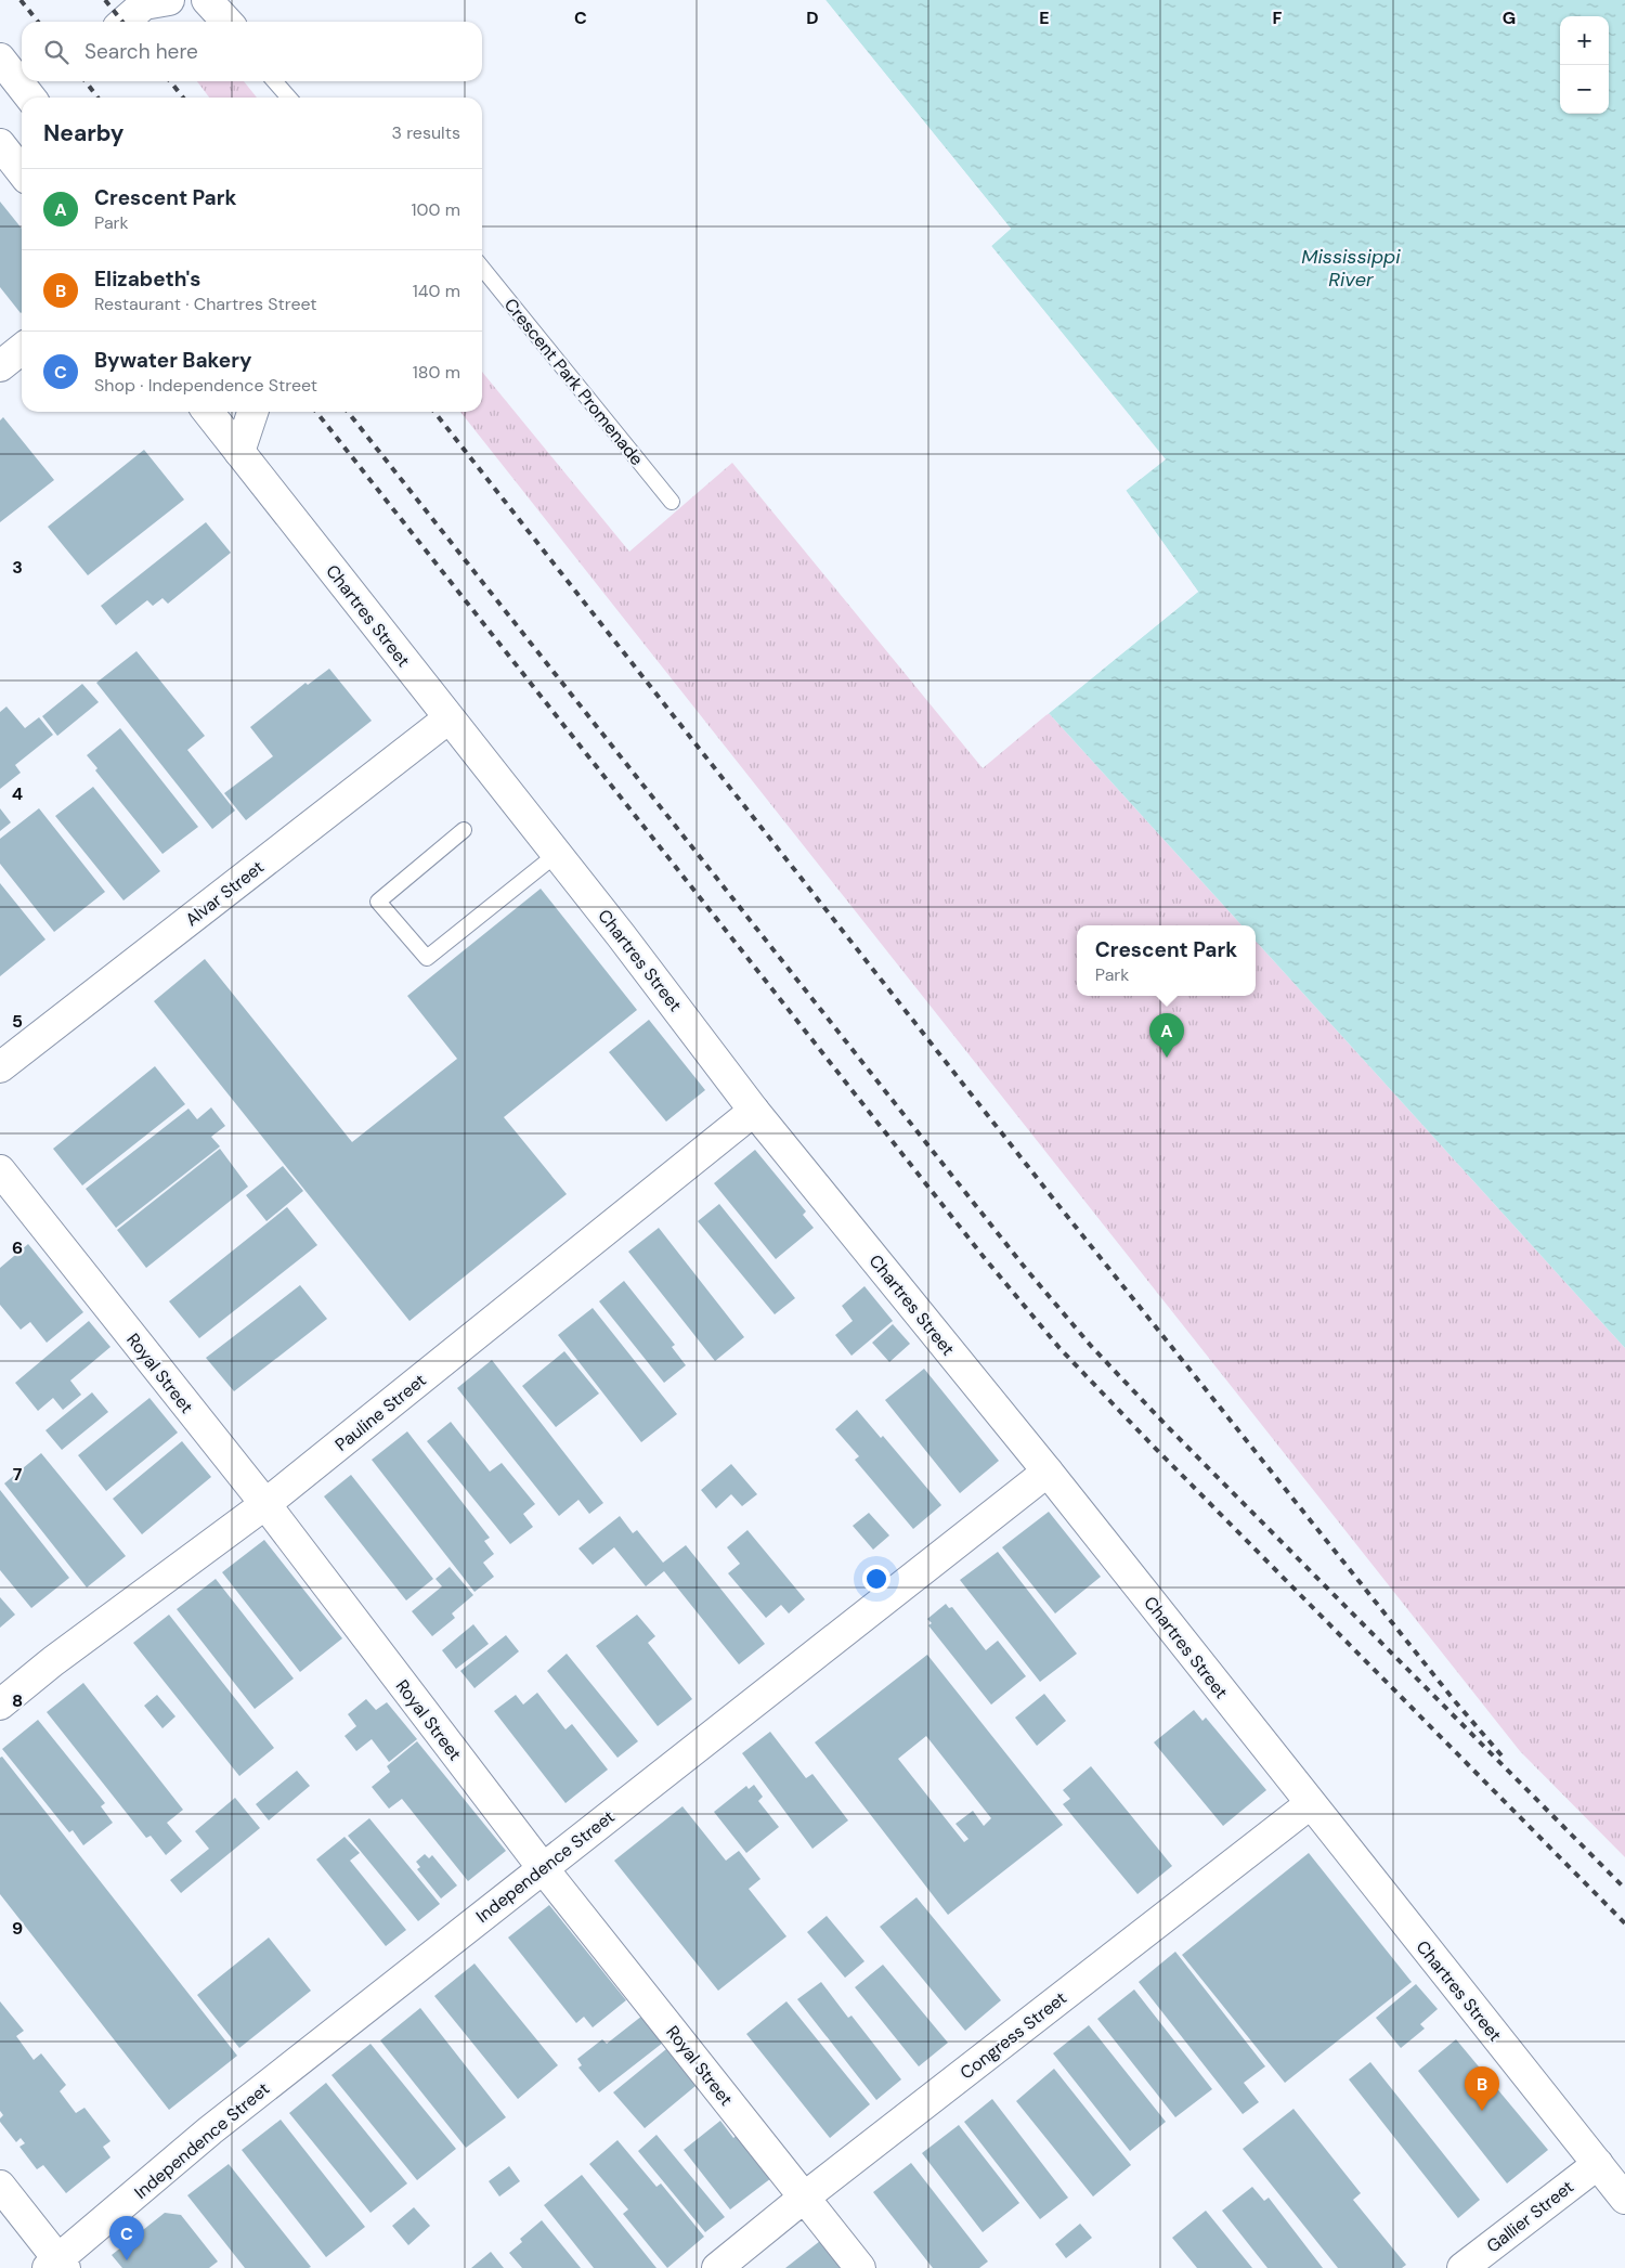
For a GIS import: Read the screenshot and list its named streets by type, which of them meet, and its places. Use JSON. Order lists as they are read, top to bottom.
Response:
{
  "streets": {
    "street": [
      "Chartres Street",
      "Alvar Street",
      "Royal Street",
      "Pauline Street",
      "Independence Street",
      "Congress Street",
      "Gallier Street"
    ],
    "lane": ["Crescent Park Promenade"]
  },
  "crossings": [
    ["Chartres Street", "Alvar Street"],
    ["Chartres Street", "Pauline Street"],
    ["Chartres Street", "Independence Street"],
    ["Chartres Street", "Congress Street"],
    ["Chartres Street", "Gallier Street"],
    ["Royal Street", "Pauline Street"],
    ["Royal Street", "Independence Street"],
    ["Royal Street", "Congress Street"]
  ],
  "water": ["Mississippi River"],
  "page": {
    "map_buttons": ["+", "−"],
    "search": "Search here",
    "heading": ["Nearby", "3 results"],
    "list": [
      {
        "mark": "A",
        "name": "Crescent Park",
        "note": "Park",
        "value": "100 m"
      },
      {
        "mark": "B",
        "name": "Elizabeth's",
        "note": "Restaurant · Chartres Street",
        "value": "140 m"
      },
      {
        "mark": "C",
        "name": "Bywater Bakery",
        "note": "Shop · Independence Street",
        "value": "180 m"
      }
    ],
    "popup": ["Crescent Park", "Park"],
    "pins": ["A", "B", "C"]
  },
  "grid": {
    "columns": [
      "C",
      "D",
      "E",
      "F",
      "G"
    ],
    "rows": [
      "3",
      "4",
      "5",
      "6",
      "7",
      "8",
      "9"
    ]
  }
}
